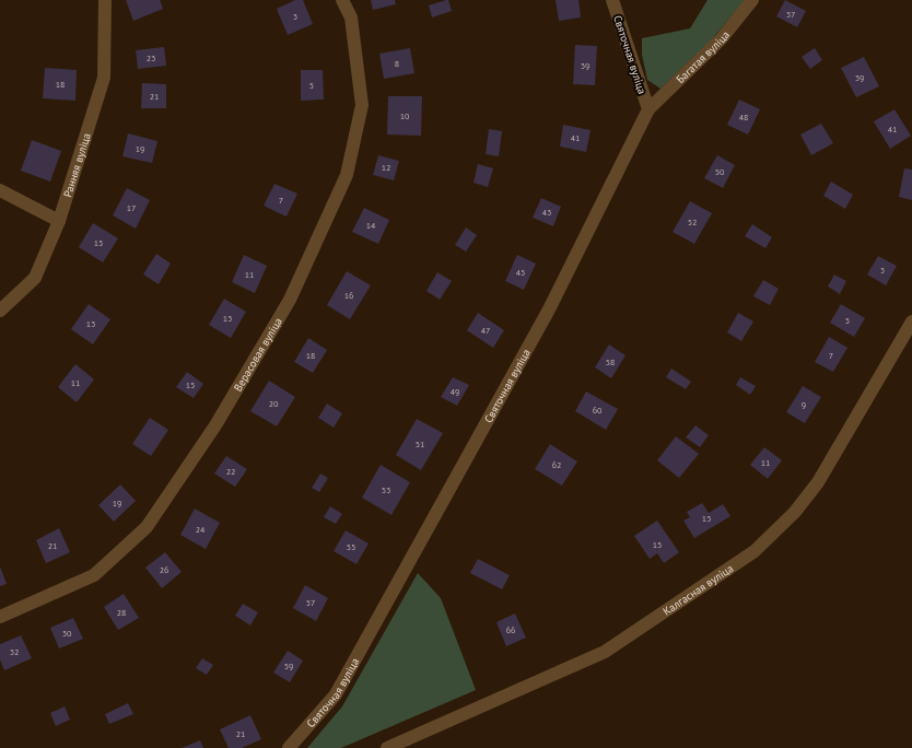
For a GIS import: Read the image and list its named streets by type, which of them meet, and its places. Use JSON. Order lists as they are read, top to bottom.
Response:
{
  "streets": {
    "street": [
      "Святочная вуліца",
      "Багатая вуліца",
      "Ранняя вуліца",
      "Верасовая вуліца",
      "Калгасная вуліца"
    ]
  },
  "crossings": [
    ["Святочная вуліца", "Багатая вуліца"]
  ],
  "house_numbers": [
    "37",
    "3",
    "23",
    "8",
    "39",
    "39",
    "18",
    "5",
    "21",
    "10",
    "48",
    "41",
    "41",
    "19",
    "12",
    "50",
    "7",
    "17",
    "43",
    "52",
    "14",
    "15",
    "3",
    "45",
    "11",
    "16",
    "13",
    "5",
    "13",
    "47",
    "18",
    "7",
    "58",
    "11",
    "15",
    "49",
    "20",
    "9",
    "60",
    "51",
    "11",
    "62",
    "22",
    "53",
    "19",
    "13",
    "24",
    "15",
    "21",
    "55",
    "26",
    "57",
    "28",
    "66",
    "30",
    "32",
    "59",
    "21"
  ]
}
